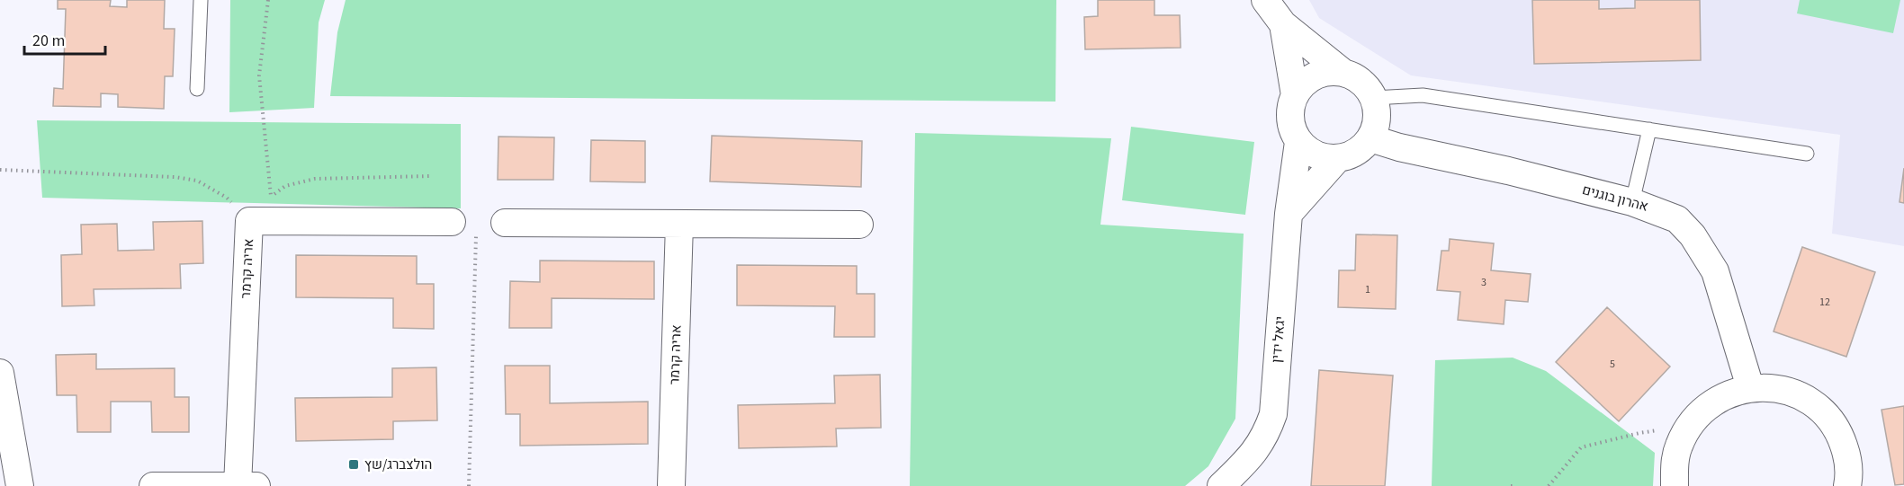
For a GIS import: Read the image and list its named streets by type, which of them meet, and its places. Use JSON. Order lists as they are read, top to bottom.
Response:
{
  "streets": {
    "street": ["אהרון בוגנים", "אריה קרמר", "יגאל ידין"]
  },
  "crossings": [
    ["אהרון בוגנים", "יגאל ידין"]
  ],
  "places": {
    "transit": ["הולצברג/שץ"]
  },
  "house_numbers": [
    "3",
    "1",
    "12",
    "5"
  ],
  "scale_bar": "20 m"
}
